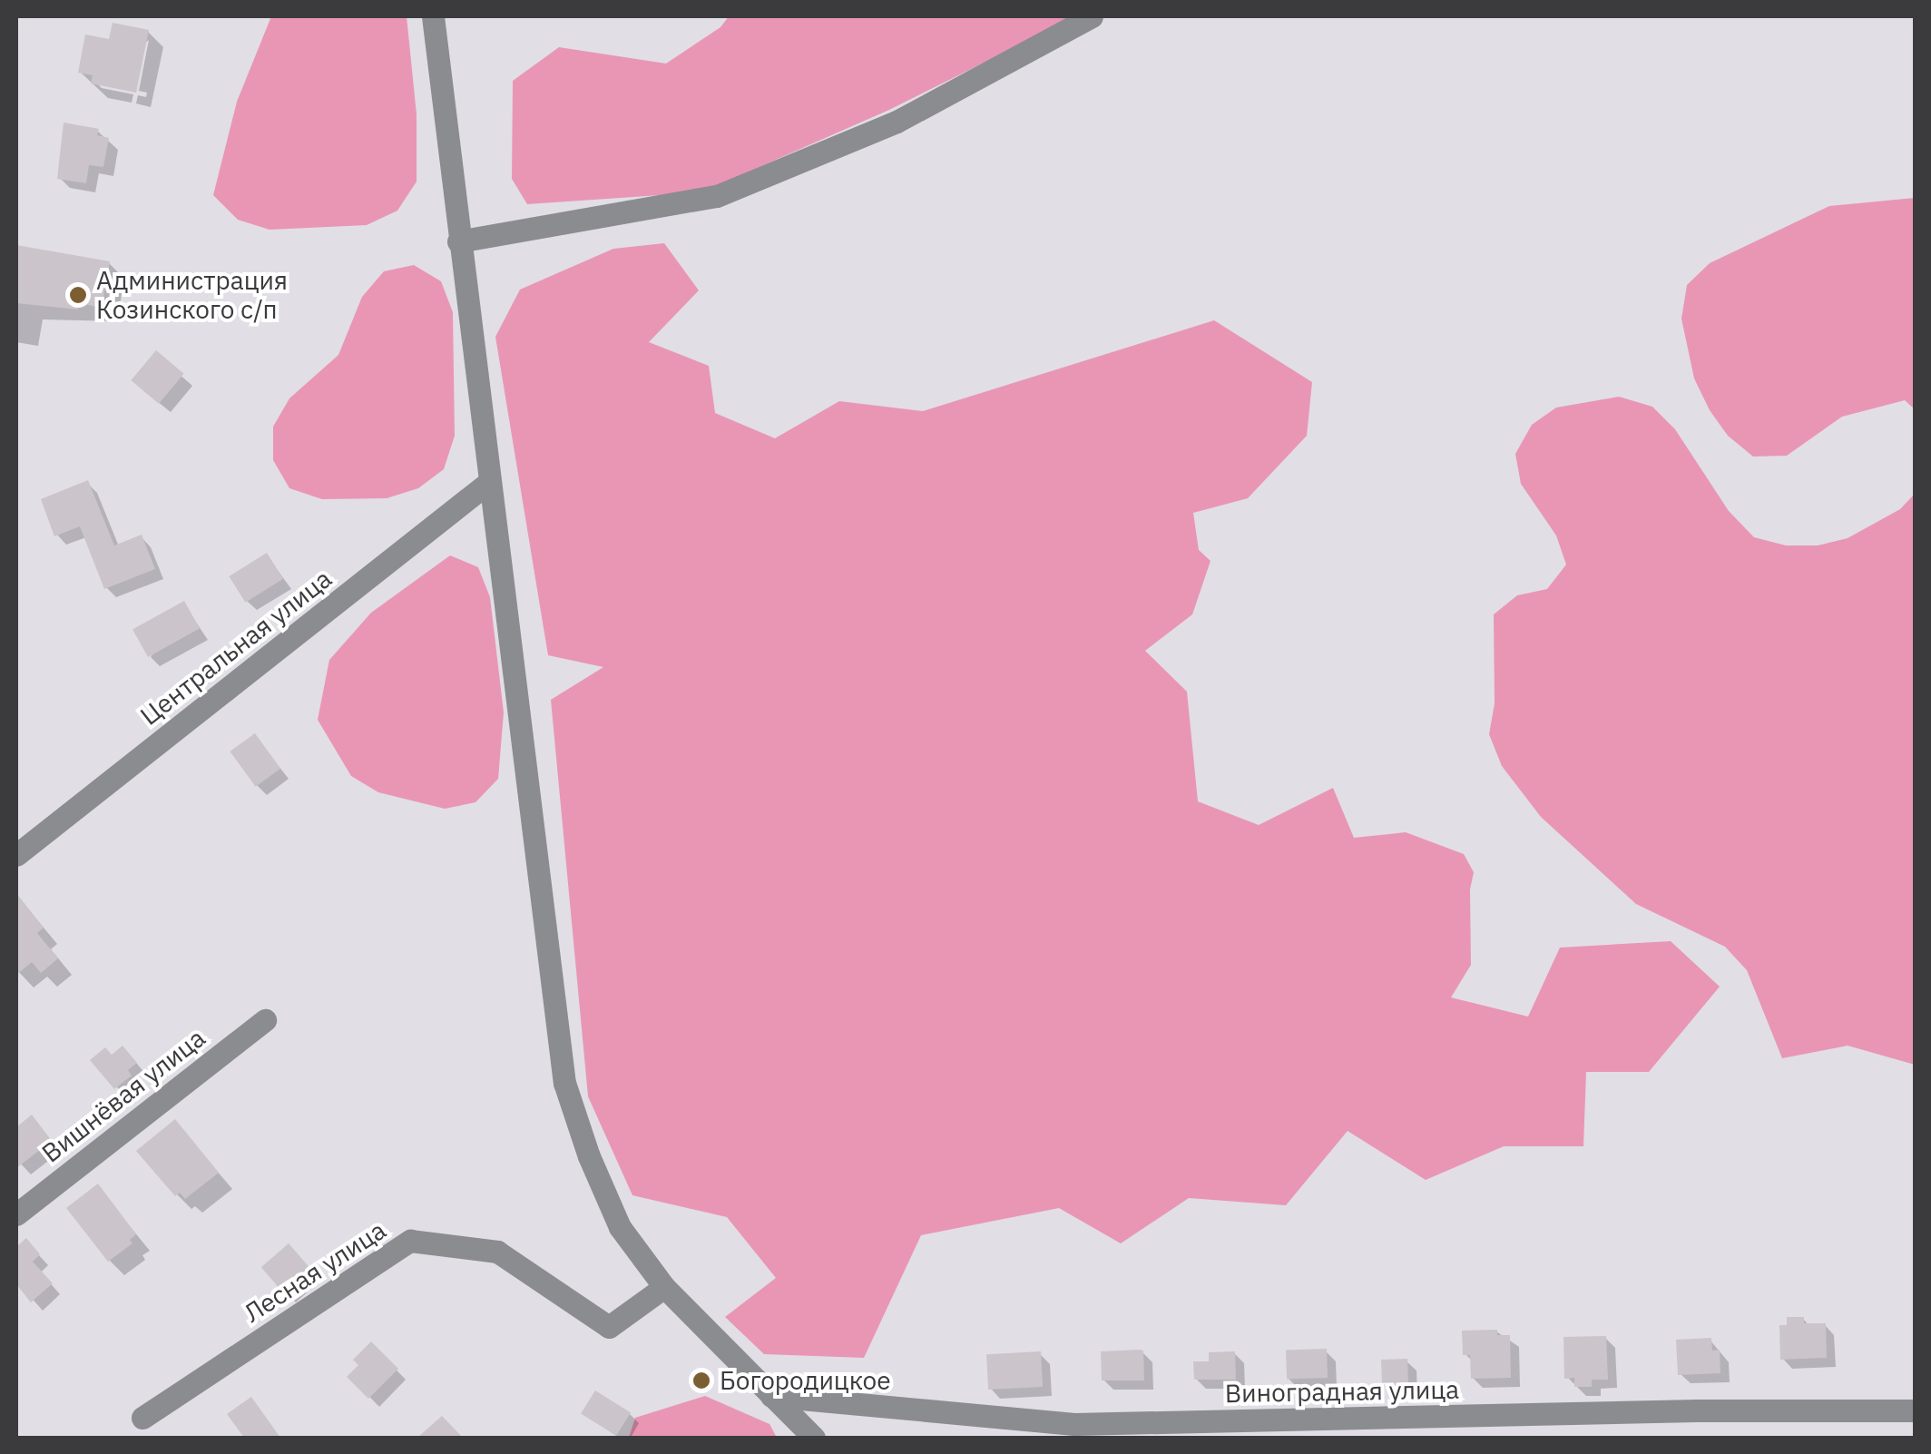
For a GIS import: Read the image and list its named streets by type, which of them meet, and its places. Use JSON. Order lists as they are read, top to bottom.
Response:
{
  "streets": {
    "street": [
      "Центральная улица",
      "Вишнёвая улица",
      "Лесная улица",
      "Виноградная улица"
    ]
  },
  "places": ["Администрация Козинского с/п", "Богородицкое"]
}
